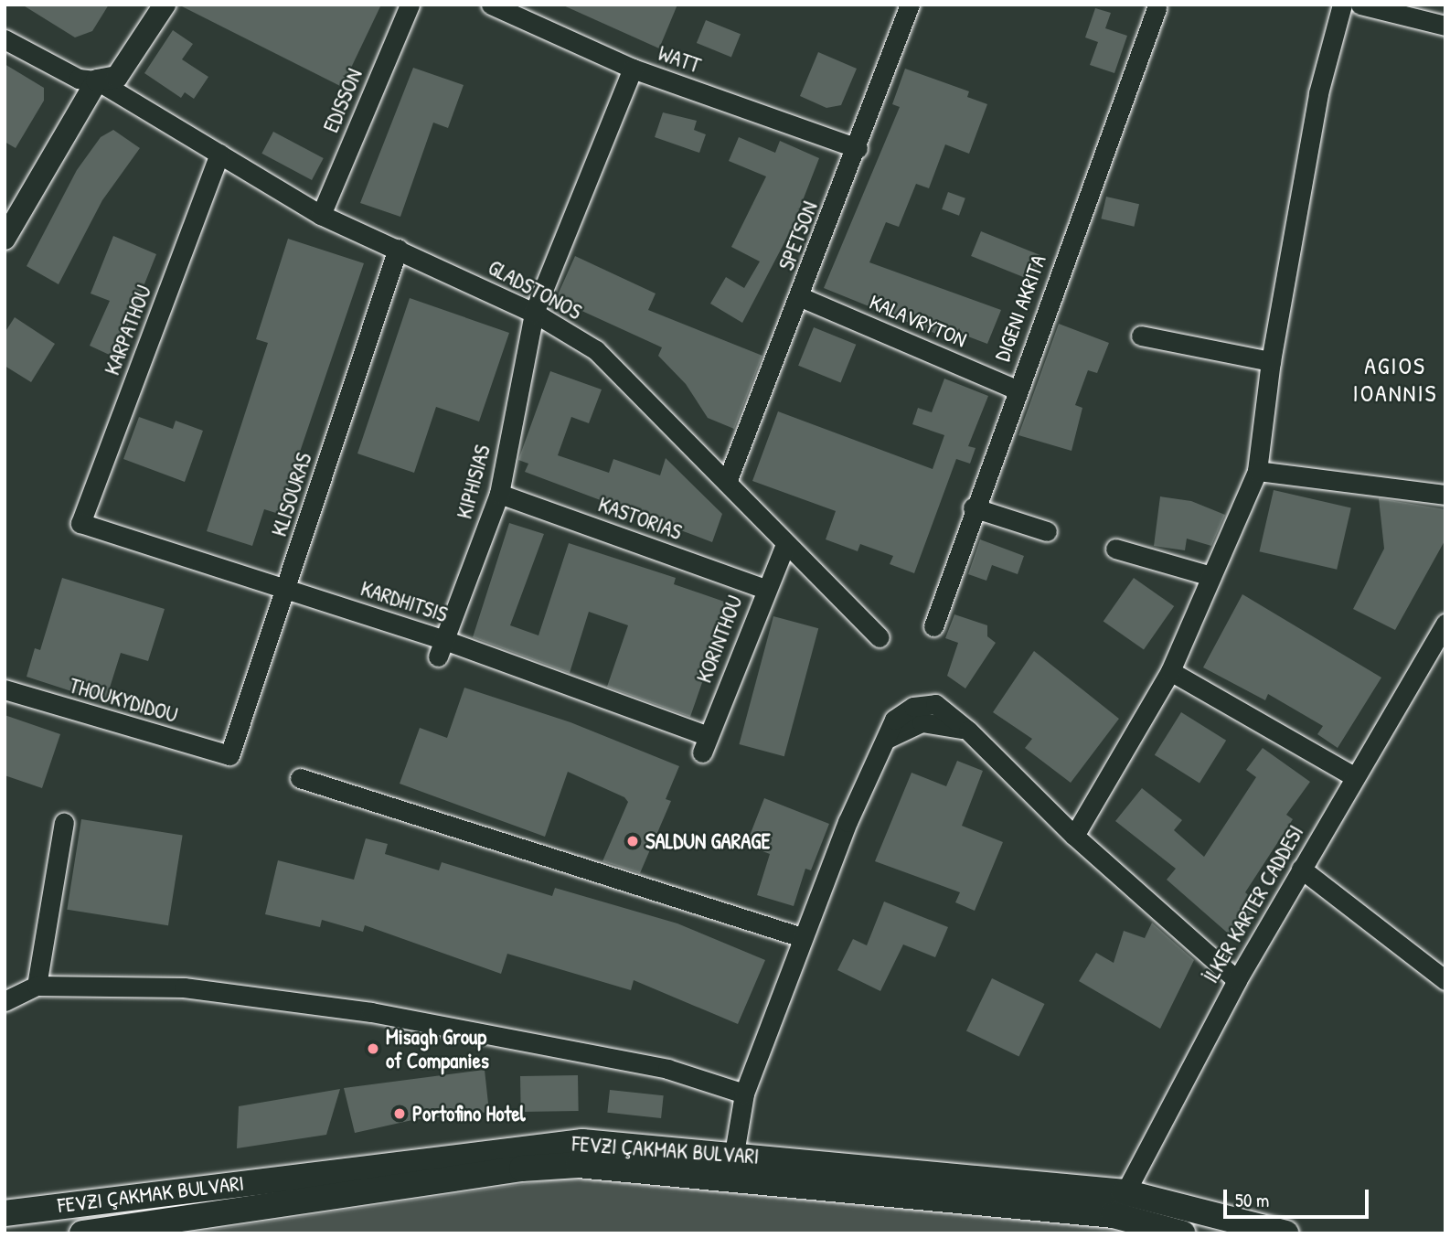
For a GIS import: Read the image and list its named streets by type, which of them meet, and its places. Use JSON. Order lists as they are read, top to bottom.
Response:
{
  "streets": {
    "street": [
      "WATT",
      "EDISSON",
      "SPETSON",
      "GLADSTONOS",
      "DIGENI AKRITA",
      "KALAVRYTON",
      "KARPATHOU",
      "KIPHISIAS",
      "KLISOURAS",
      "KASTORIAS",
      "KARDHITSIS",
      "KORINTHOU",
      "THOUKYDIDOU",
      "İLKER KARTER CADDESI"
    ]
  },
  "crossings": [
    ["WATT", "SPETSON"],
    ["WATT", "KIPHISIAS"],
    ["EDISSON", "GLADSTONOS"],
    ["SPETSON", "GLADSTONOS"],
    ["SPETSON", "KALAVRYTON"],
    ["GLADSTONOS", "KARPATHOU"],
    ["GLADSTONOS", "KIPHISIAS"],
    ["GLADSTONOS", "KLISOURAS"],
    ["GLADSTONOS", "KORINTHOU"],
    ["DIGENI AKRITA", "KALAVRYTON"],
    ["KARPATHOU", "KARDHITSIS"],
    ["KIPHISIAS", "KASTORIAS"],
    ["KIPHISIAS", "KARDHITSIS"],
    ["KLISOURAS", "KARDHITSIS"],
    ["KLISOURAS", "THOUKYDIDOU"],
    ["KASTORIAS", "KORINTHOU"],
    ["KARDHITSIS", "KORINTHOU"]
  ],
  "districts": ["AGIOS IOANNIS"],
  "places": ["SALDUN GARAGE", "Misagh Group of Companies", "Portofino Hotel"],
  "scale_bar": "50 m"
}
